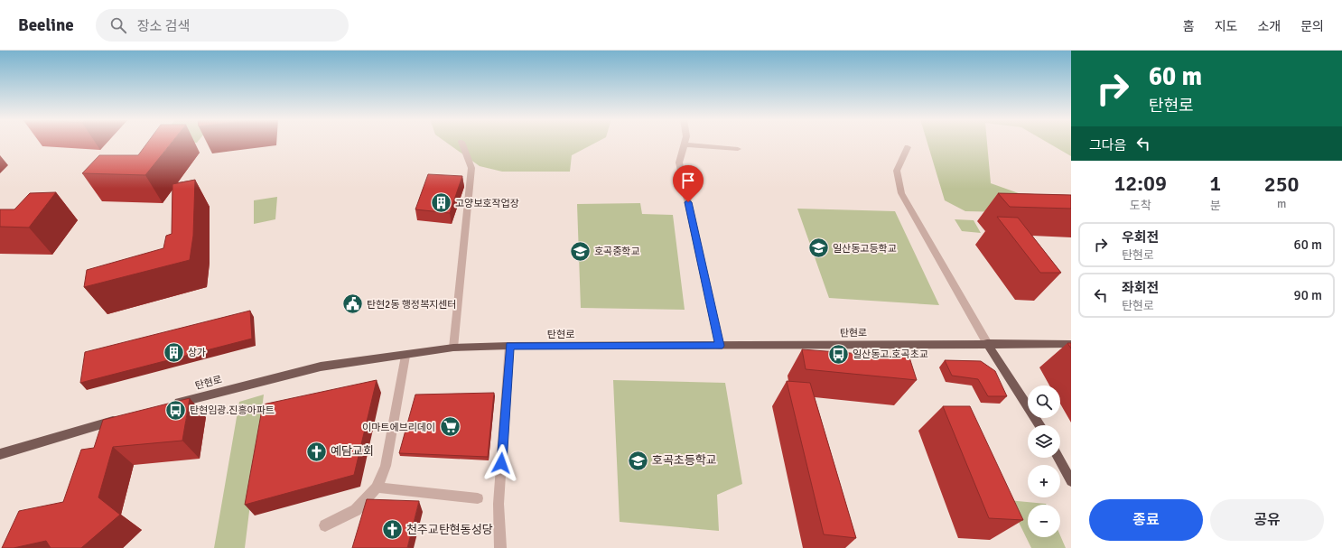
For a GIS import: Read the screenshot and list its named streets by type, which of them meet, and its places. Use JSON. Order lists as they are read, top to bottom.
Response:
{
  "streets": {
    "main road": ["탄현로"]
  },
  "places": {
    "building": ["고양보호작업장", "상가"],
    "school or university": ["일산동고등학교", "호곡중학교", "호곡초등학교"],
    "public building": ["탄현2동 행정복지센터"],
    "bus stop": ["일산동고.호곡초교", "탄현임광.진흥아파트"],
    "supermarket": ["이마트에브리데이"],
    "church": ["예담교회", "천주교탄현동성당"]
  },
  "page": {
    "header": "Beeline",
    "search": "장소 검색",
    "nav": [
      "홈",
      "지도",
      "소개",
      "문의"
    ],
    "turn": ["60 m", "탄현로"],
    "then": "그다음",
    "eta": [
      "12:09",
      "도착",
      "1",
      "분",
      "250",
      "m"
    ],
    "list": [
      {
        "name": "우회전",
        "note": "탄현로",
        "value": "60 m"
      },
      {
        "name": "좌회전",
        "note": "탄현로",
        "value": "90 m"
      }
    ],
    "map_buttons": ["+", "−"],
    "buttons": ["종료", "공유"]
  }
}
